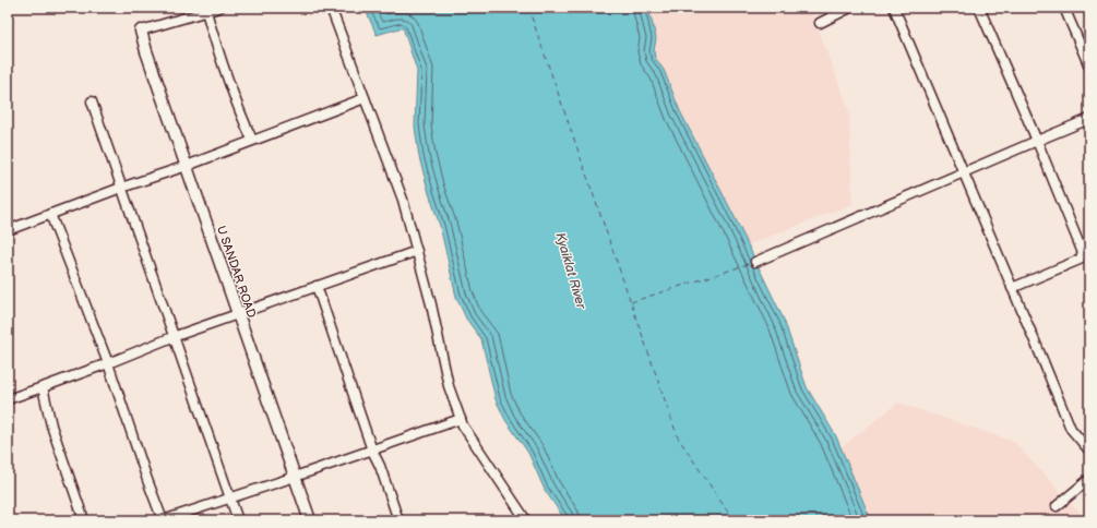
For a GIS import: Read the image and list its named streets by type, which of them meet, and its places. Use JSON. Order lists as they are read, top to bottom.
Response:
{
  "streets": {
    "main road": ["U SANDAR ROAD"]
  },
  "water": ["Kyaiklat River"]
}
